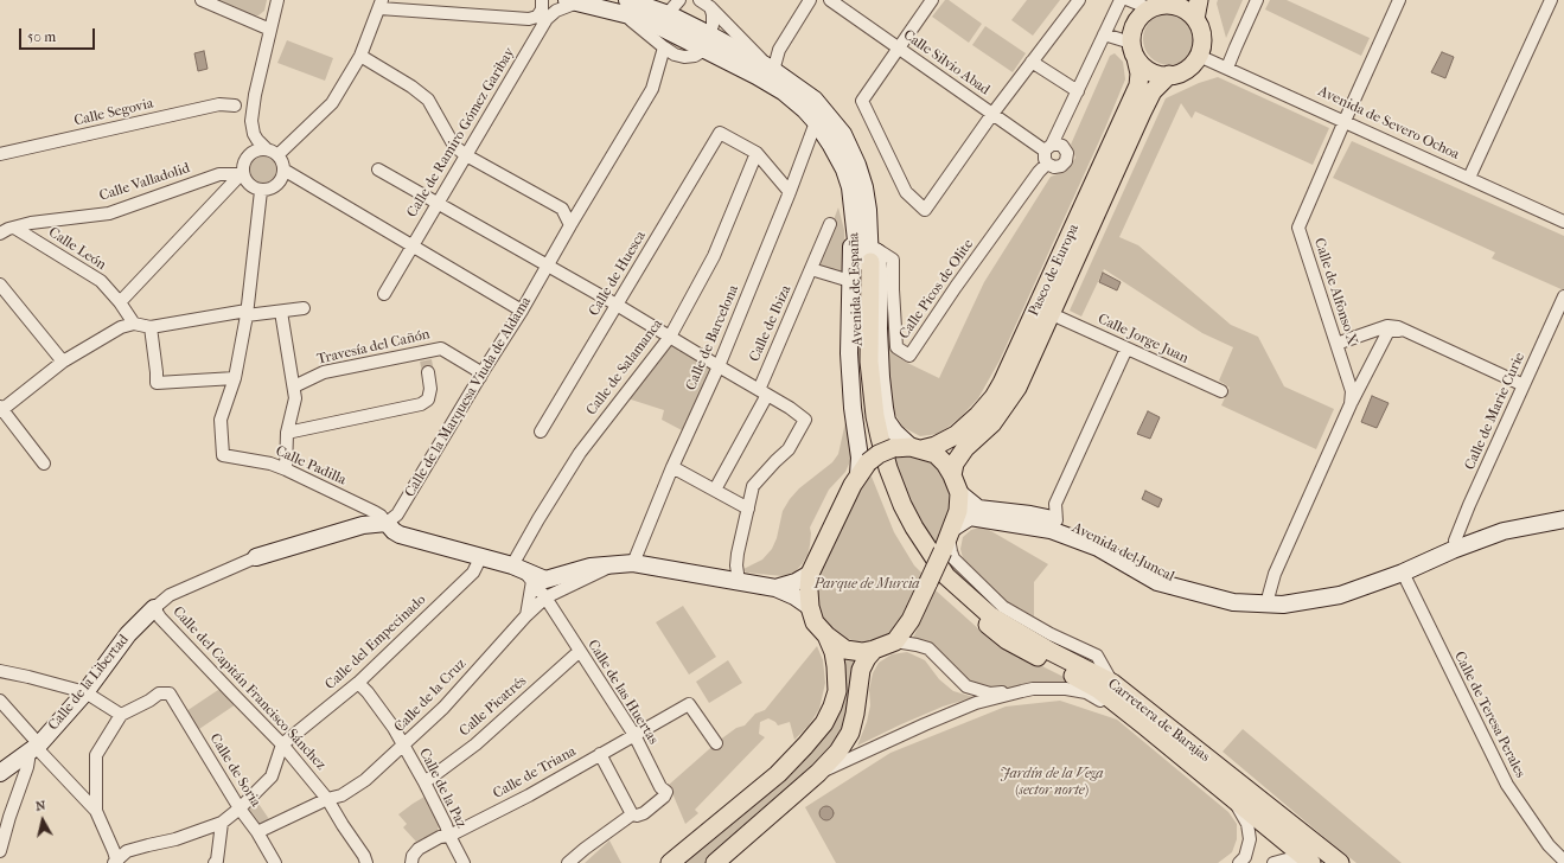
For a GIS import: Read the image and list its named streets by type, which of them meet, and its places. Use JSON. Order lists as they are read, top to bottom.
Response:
{
  "streets": {
    "main road": ["Paseo de Europa", "Avenida de España", "Carretera de Barajas"],
    "street": [
      "Calle Silvio Abad",
      "Calle Segovia",
      "Avenida de Severo Ochoa",
      "Calle de Ramiro Gómez Garibay",
      "Calle Valladolid",
      "Calle León",
      "Calle de Huesca",
      "Calle Picos de Olite",
      "Calle de Alfonso X",
      "Calle de Ibiza",
      "Calle de Barcelona",
      "Calle Jorge Juan",
      "Travesía del Cañón",
      "Calle de Salamanca",
      "Calle de la Marquesa Viuda de Aldama",
      "Calle de Marie Curie",
      "Calle Padilla",
      "Avenida del Juncal",
      "Calle del Empecinado",
      "Calle de la Libertad",
      "Calle del Capitán Francisco Sánchez",
      "Calle de las Huertas",
      "Calle de la Cruz",
      "Calle Picatrés",
      "Calle de Teresa Perales",
      "Calle de Soria",
      "Calle de Triana",
      "Calle de la Paz"
    ]
  },
  "crossings": [
    ["Calle Silvio Abad", "Calle Picos de Olite"],
    ["Avenida de Severo Ochoa", "Paseo de Europa"],
    ["Avenida de Severo Ochoa", "Calle de Alfonso X"],
    ["Calle de Ramiro Gómez Garibay", "Avenida de España"],
    ["Calle Valladolid", "Calle León"],
    ["Paseo de Europa", "Calle Jorge Juan"],
    ["Calle de Huesca", "Calle de Salamanca"],
    ["Avenida de España", "Calle Picos de Olite"],
    ["Avenida de España", "Calle de Barcelona"],
    ["Avenida de España", "Calle de la Marquesa Viuda de Aldama"],
    ["Avenida de España", "Carretera de Barajas"],
    ["Calle de Alfonso X", "Avenida del Juncal"],
    ["Travesía del Cañón", "Calle de la Marquesa Viuda de Aldama"],
    ["Calle de Salamanca", "Calle de las Huertas"],
    ["Calle de Salamanca", "Calle de la Cruz"],
    ["Calle de la Marquesa Viuda de Aldama", "Calle Padilla"],
    ["Calle de Marie Curie", "Avenida del Juncal"],
    ["Avenida del Juncal", "Calle de Teresa Perales"],
    ["Calle del Empecinado", "Calle del Capitán Francisco Sánchez"],
    ["Calle del Empecinado", "Calle de la Paz"],
    ["Calle de la Libertad", "Calle del Capitán Francisco Sánchez"],
    ["Calle del Capitán Francisco Sánchez", "Calle de la Cruz"],
    ["Calle de las Huertas", "Calle de la Cruz"],
    ["Calle de las Huertas", "Calle Picatrés"],
    ["Calle de las Huertas", "Calle de Triana"],
    ["Calle de la Cruz", "Calle de Soria"],
    ["Calle de la Cruz", "Calle de la Paz"],
    ["Calle Picatrés", "Calle de la Paz"],
    ["Calle de Triana", "Calle de la Paz"]
  ],
  "parks": ["Parque de Murcia", "Jardín de la Vega (sector norte)"],
  "scale_bar": "50 m",
  "north": "top"
}
